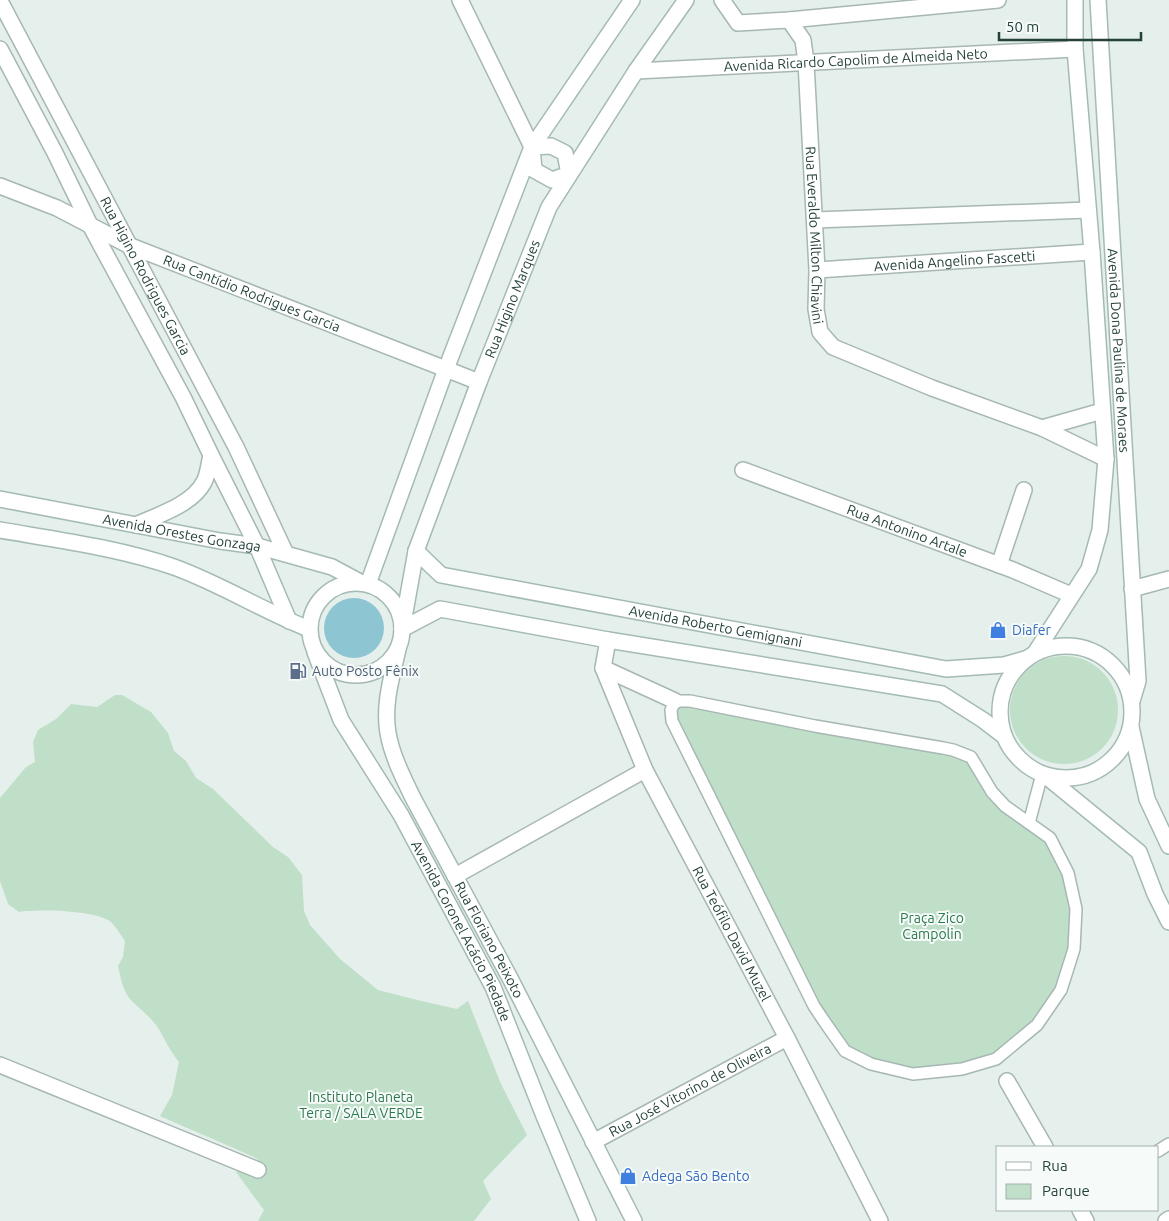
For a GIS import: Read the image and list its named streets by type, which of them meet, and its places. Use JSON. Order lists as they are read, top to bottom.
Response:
{
  "streets": {
    "main road": [
      "Avenida Ricardo Capolim de Almeida Neto",
      "Rua Everaldo Milton Chiavini",
      "Avenida Angelino Fascetti",
      "Rua Higino Rodrigues Garcia",
      "Rua Cantídio Rodrigues Garcia",
      "Rua Higino Marques",
      "Avenida Dona Paulina de Moraes",
      "Rua Antonino Artale",
      "Avenida Orestes Gonzaga",
      "Avenida Roberto Gemignani",
      "Avenida Coronel Acácio Piedade",
      "Rua Teófilo David Muzel",
      "Rua Floriano Peixoto",
      "Rua José Vitorino de Oliveira"
    ]
  },
  "crossings": [
    ["Avenida Ricardo Capolim de Almeida Neto", "Rua Everaldo Milton Chiavini"],
    ["Avenida Ricardo Capolim de Almeida Neto", "Rua Higino Marques"],
    ["Avenida Ricardo Capolim de Almeida Neto", "Avenida Dona Paulina de Moraes"],
    ["Rua Everaldo Milton Chiavini", "Avenida Angelino Fascetti"],
    ["Rua Everaldo Milton Chiavini", "Avenida Dona Paulina de Moraes"],
    ["Avenida Angelino Fascetti", "Avenida Dona Paulina de Moraes"],
    ["Rua Higino Rodrigues Garcia", "Rua Cantídio Rodrigues Garcia"],
    ["Rua Higino Rodrigues Garcia", "Avenida Orestes Gonzaga"],
    ["Rua Cantídio Rodrigues Garcia", "Rua Higino Marques"],
    ["Rua Higino Marques", "Avenida Orestes Gonzaga"],
    ["Rua Higino Marques", "Avenida Roberto Gemignani"],
    ["Rua Higino Marques", "Avenida Coronel Acácio Piedade"],
    ["Rua Higino Marques", "Rua Floriano Peixoto"],
    ["Avenida Dona Paulina de Moraes", "Rua Antonino Artale"],
    ["Avenida Dona Paulina de Moraes", "Avenida Roberto Gemignani"],
    ["Avenida Orestes Gonzaga", "Avenida Roberto Gemignani"],
    ["Avenida Orestes Gonzaga", "Avenida Coronel Acácio Piedade"],
    ["Avenida Orestes Gonzaga", "Rua Floriano Peixoto"],
    ["Avenida Roberto Gemignani", "Avenida Coronel Acácio Piedade"],
    ["Avenida Roberto Gemignani", "Rua Floriano Peixoto"],
    ["Avenida Coronel Acácio Piedade", "Rua Floriano Peixoto"],
    ["Rua Teófilo David Muzel", "Rua José Vitorino de Oliveira"],
    ["Rua Floriano Peixoto", "Rua José Vitorino de Oliveira"]
  ],
  "parks": ["Praça Zico Campolin", "Instituto Planeta Terra / SALA VERDE"],
  "places": {
    "shop": ["Diafer", "Adega São Bento"],
    "fuel station": ["Auto Posto Fênix"]
  },
  "legend": ["Rua", "Parque"],
  "scale_bar": "50 m"
}
